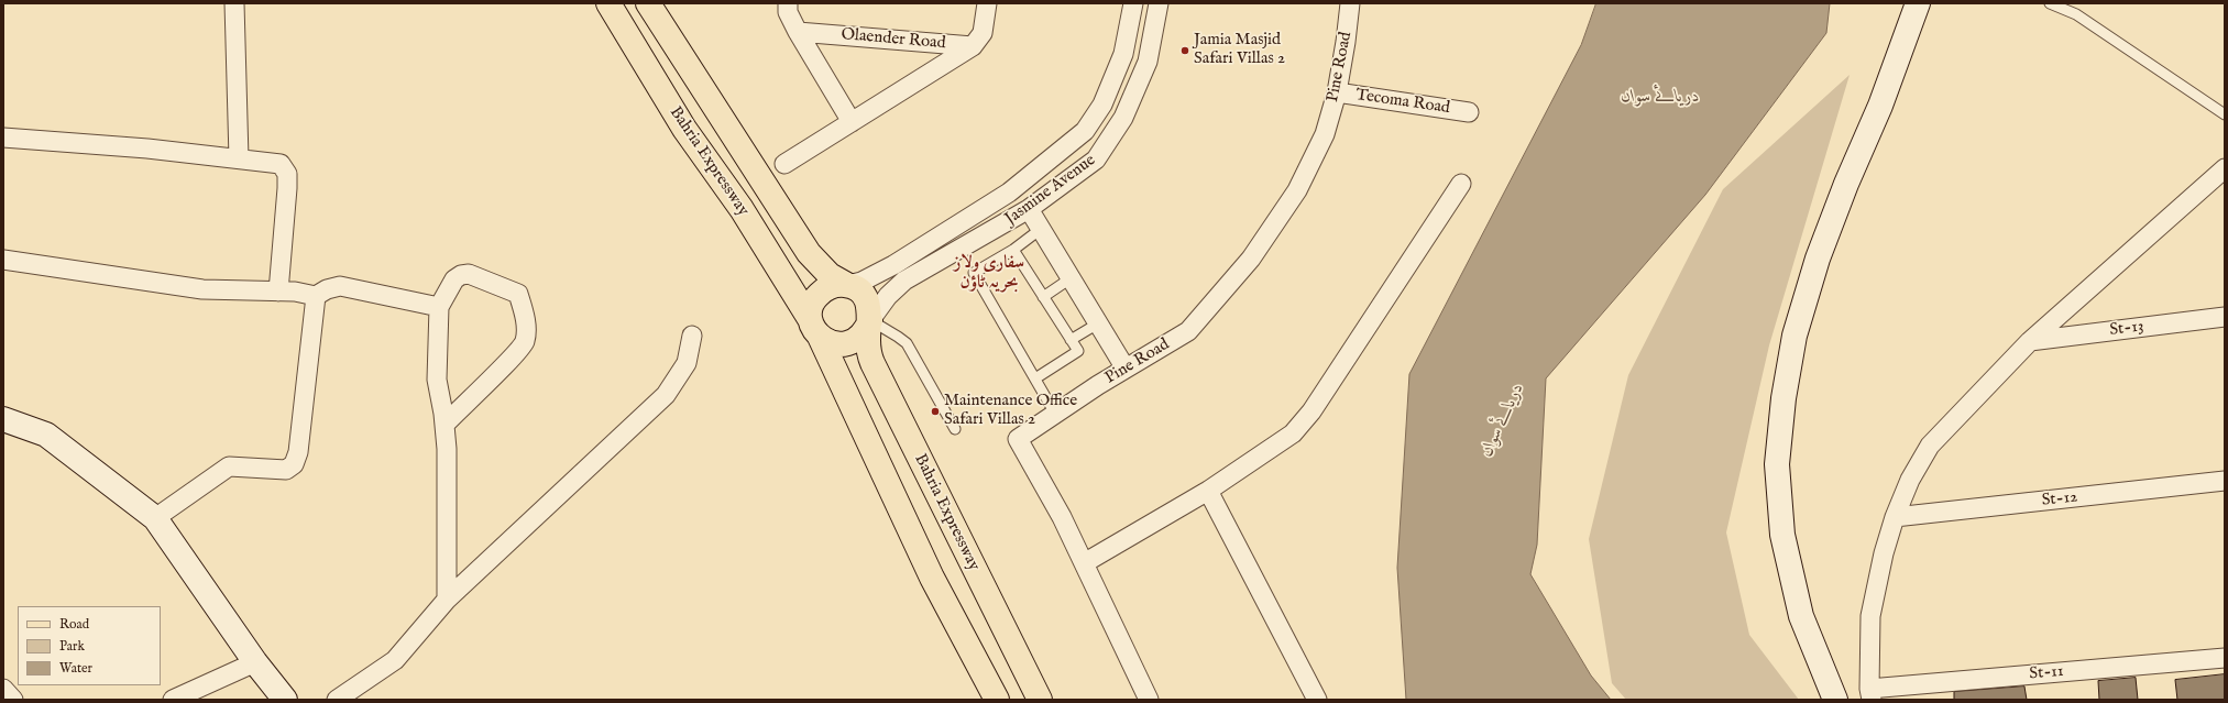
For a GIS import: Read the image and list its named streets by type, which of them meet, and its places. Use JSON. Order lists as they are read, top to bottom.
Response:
{
  "streets": {
    "main road": ["Bahria Expressway"],
    "street": [
      "Olaender Road",
      "Pine Road",
      "Tecoma Road",
      "Jasmine Avenue",
      "St-13",
      "St-12",
      "St-11"
    ]
  },
  "crossings": [
    ["Pine Road", "Tecoma Road"],
    ["Bahria Expressway", "Jasmine Avenue"]
  ],
  "districts": ["سفاری ولاز بحریہ ٹاؤن"],
  "water": ["دریائے سواں"],
  "places": ["Jamia Masjid Safari Villas 2", "Maintenance Office Safari Villas 2"],
  "legend": ["Road", "Park", "Water"]
}
